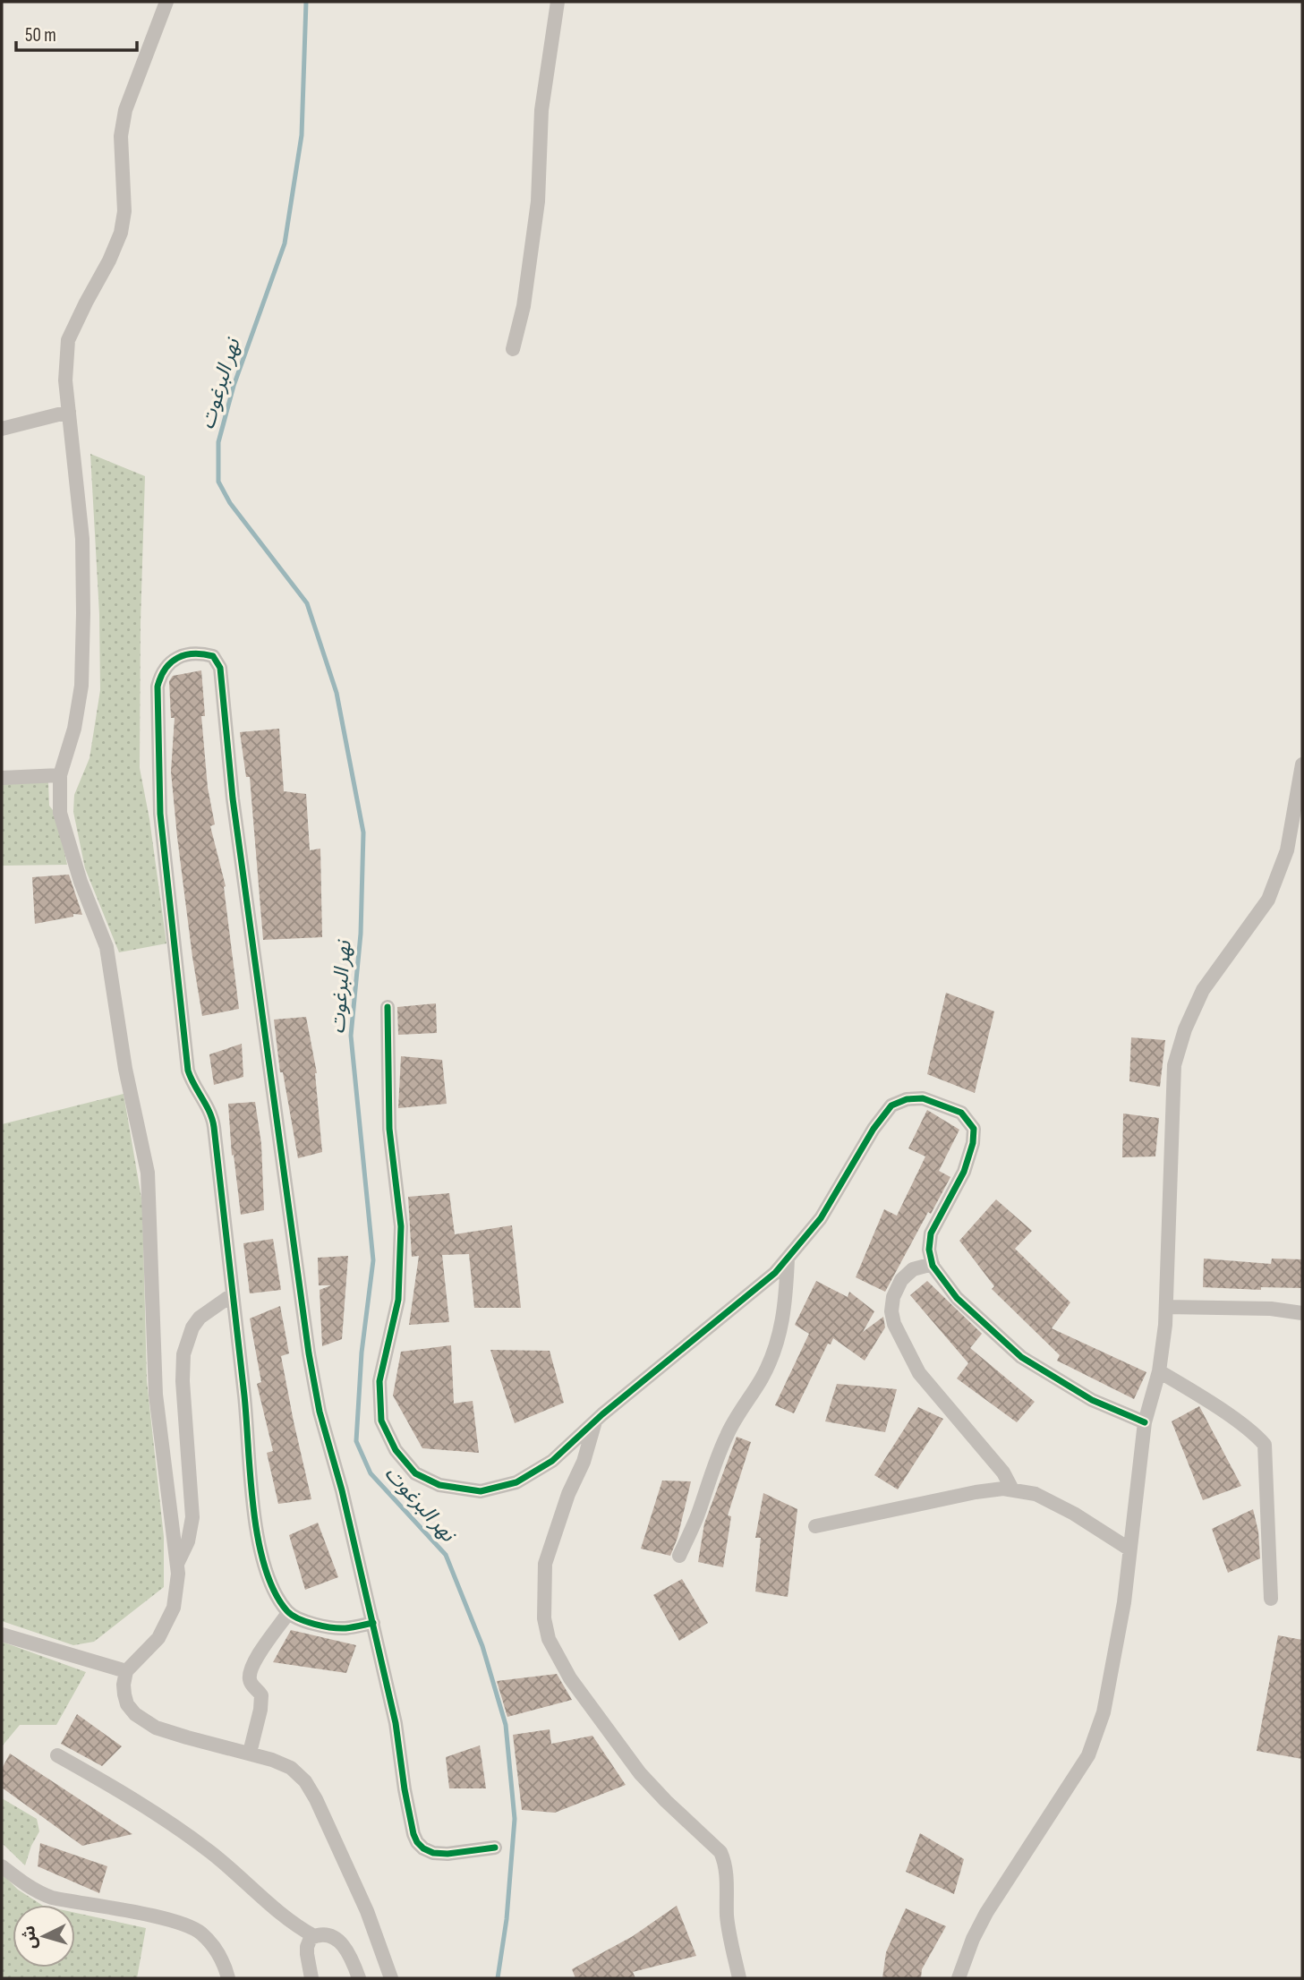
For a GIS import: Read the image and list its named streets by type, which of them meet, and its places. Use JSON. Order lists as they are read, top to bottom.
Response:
{
  "water": ["نهر البرغوت"],
  "scale_bar": "50 m",
  "north": "left"
}
